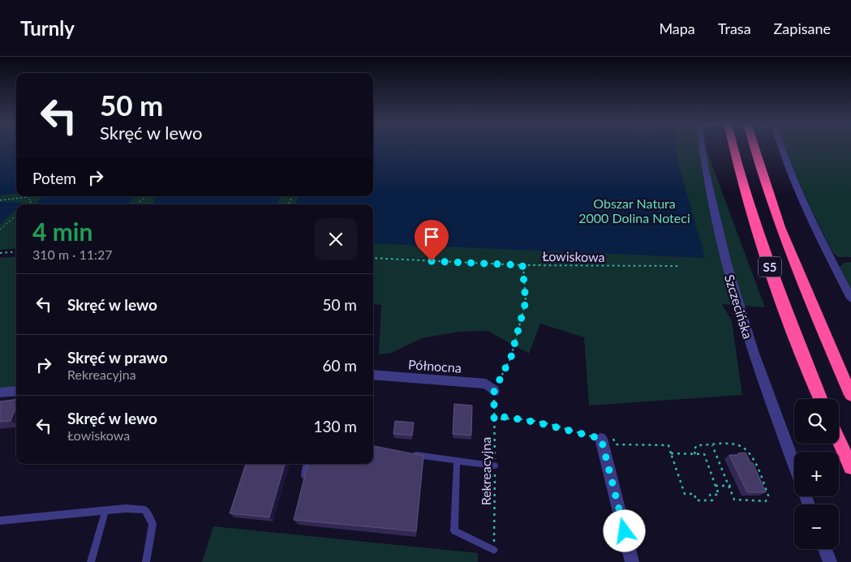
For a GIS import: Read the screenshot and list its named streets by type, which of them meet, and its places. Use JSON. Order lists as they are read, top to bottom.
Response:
{
  "streets": {
    "highway": ["S5"],
    "street": ["Szczecińska", "Północna"],
    "path": ["Łowiskowa", "Rekreacyjna"]
  },
  "crossings": [
    ["Łowiskowa", "Rekreacyjna"],
    ["Północna", "Rekreacyjna"]
  ],
  "parks": ["Obszar Natura 2000 Dolina Noteci"],
  "page": {
    "header": "Turnly",
    "nav": ["Mapa", "Trasa", "Zapisane"],
    "turn": ["50 m", "Skręć w lewo"],
    "then": "Potem",
    "heading": ["4 min", "310 m · 11:27"],
    "list": [
      {
        "name": "Skręć w lewo",
        "value": "50 m"
      },
      {
        "name": "Skręć w prawo",
        "note": "Rekreacyjna",
        "value": "60 m"
      },
      {
        "name": "Skręć w lewo",
        "note": "Łowiskowa",
        "value": "130 m"
      }
    ],
    "map_buttons": ["+", "−"]
  }
}
